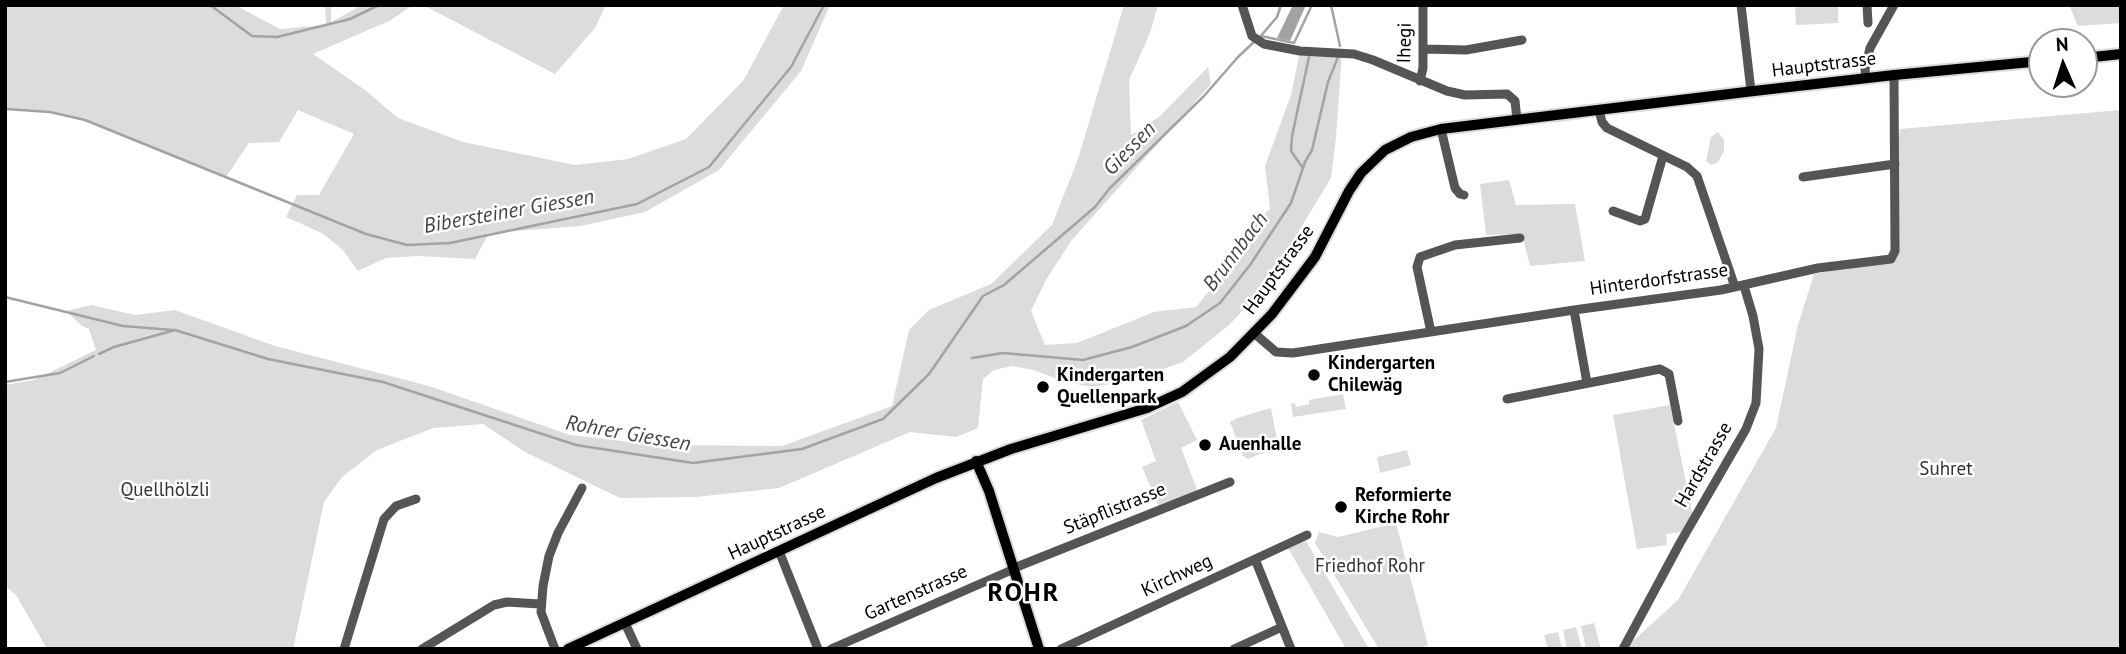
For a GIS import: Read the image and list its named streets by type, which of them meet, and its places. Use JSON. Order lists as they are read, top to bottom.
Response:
{
  "streets": {
    "main road": ["Hauptstrasse"],
    "street": [
      "Ihegi",
      "Hinterdorfstrasse",
      "Hardstrasse",
      "Stäpflistrasse",
      "Kirchweg",
      "Gartenstrasse"
    ]
  },
  "crossings": [
    ["Hauptstrasse", "Hinterdorfstrasse"],
    ["Hauptstrasse", "Hardstrasse"],
    ["Hinterdorfstrasse", "Hardstrasse"],
    ["Stäpflistrasse", "Gartenstrasse"]
  ],
  "districts": ["ROHR"],
  "water": [
    "Giessen",
    "Bibersteiner Giessen",
    "Brunnbach",
    "Rohrer Giessen"
  ],
  "parks": ["Suhret", "Quellhölzli", "Friedhof Rohr"],
  "places": [
    "Kindergarten Chilewäg",
    "Kindergarten Quellenpark",
    "Auenhalle",
    "Reformierte Kirche Rohr"
  ],
  "north": "top"
}
